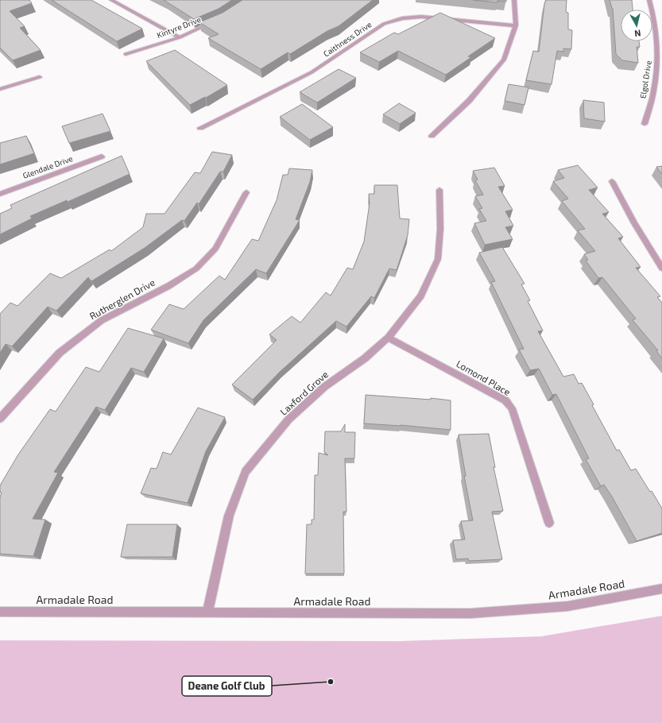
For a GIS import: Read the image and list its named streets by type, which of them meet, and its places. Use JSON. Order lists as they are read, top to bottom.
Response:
{
  "streets": {
    "street": [
      "Kintyre Drive",
      "Caithness Drive",
      "Elgol Drive",
      "Glendale Drive",
      "Rutherglen Drive",
      "Lomond Place",
      "Laxford Grove",
      "Armadale Road"
    ]
  },
  "crossings": [
    ["Lomond Place", "Laxford Grove"],
    ["Laxford Grove", "Armadale Road"]
  ],
  "places": ["Deane Golf Club"],
  "north": "bottom"
}
